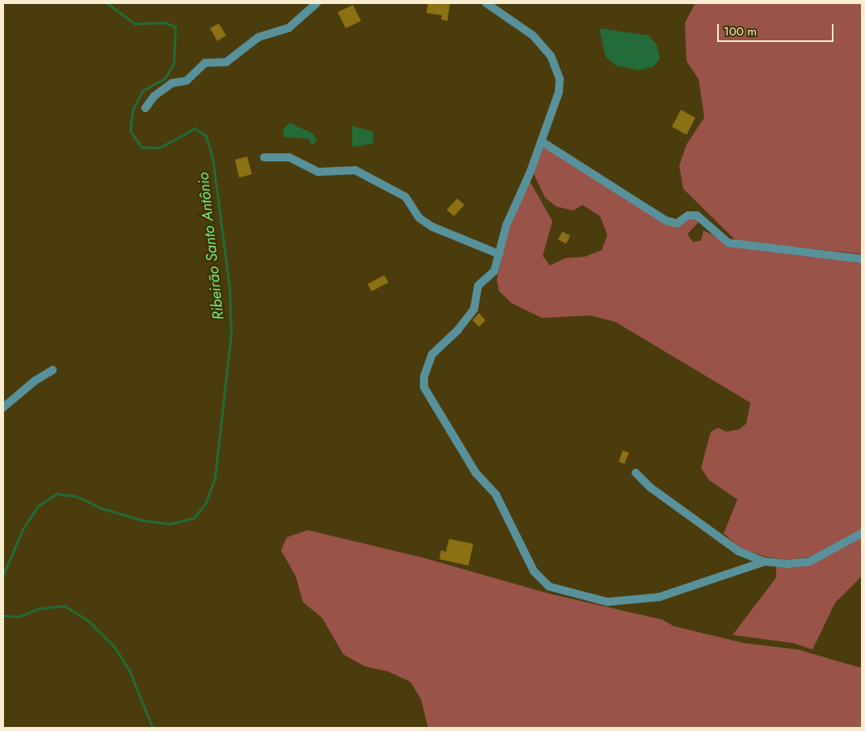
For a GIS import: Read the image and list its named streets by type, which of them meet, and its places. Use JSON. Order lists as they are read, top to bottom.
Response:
{
  "water": ["Ribeirão Santo Antônio"],
  "scale_bar": "100 m"
}
